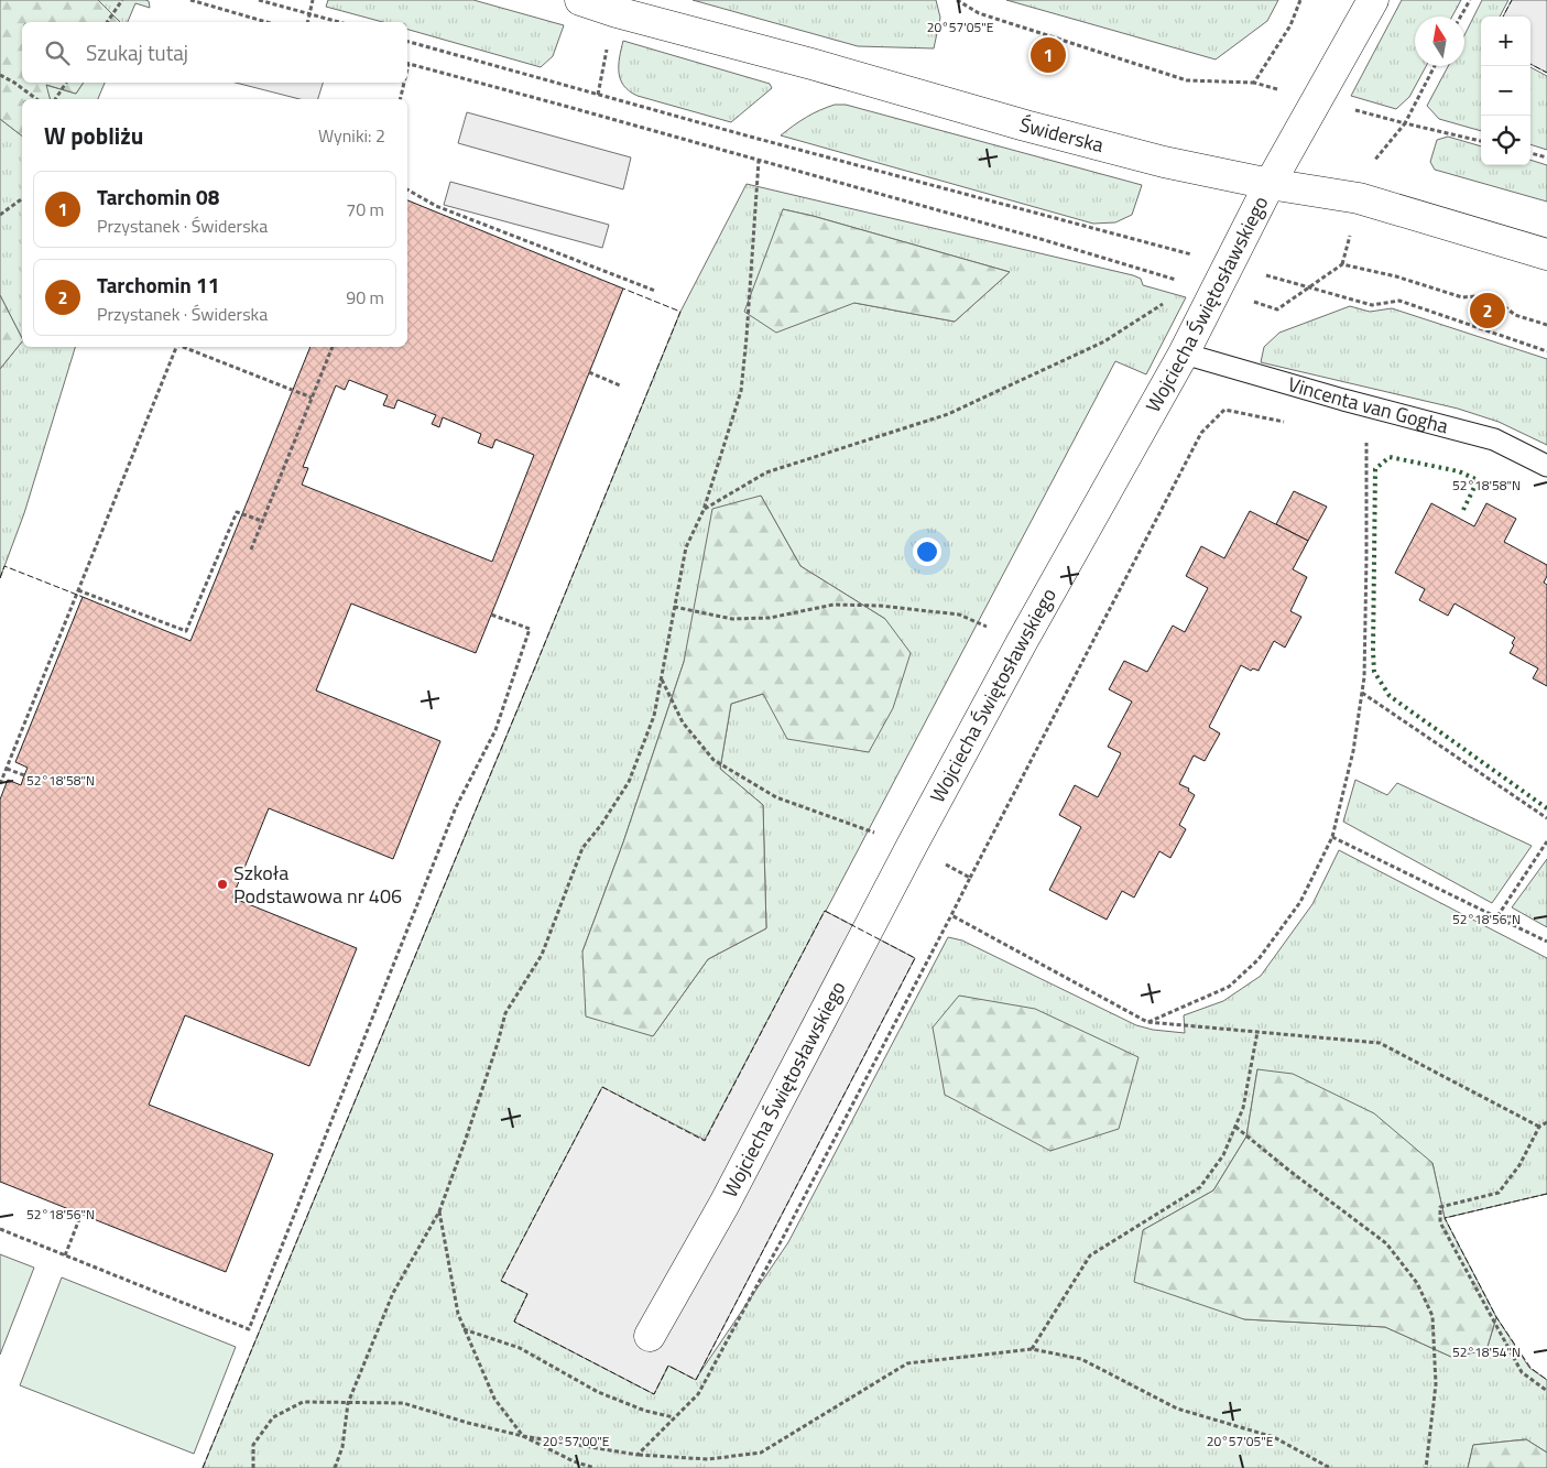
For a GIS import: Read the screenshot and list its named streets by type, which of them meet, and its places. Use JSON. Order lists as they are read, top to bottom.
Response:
{
  "streets": {
    "street": ["Świderska", "Wojciecha Świętosławskiego"],
    "lane": ["Vincenta van Gogha"]
  },
  "crossings": [
    ["Świderska", "Wojciecha Świętosławskiego"],
    ["Wojciecha Świętosławskiego", "Vincenta van Gogha"]
  ],
  "places": ["Szkoła Podstawowa nr 406"],
  "north": "top",
  "page": {
    "map_buttons": ["+", "−"],
    "search": "Szukaj tutaj",
    "pins": ["1", "2"],
    "heading": ["W pobliżu", "Wyniki: 2"],
    "list": [
      {
        "mark": "1",
        "name": "Tarchomin 08",
        "note": "Przystanek · Świderska",
        "value": "70 m"
      },
      {
        "mark": "2",
        "name": "Tarchomin 11",
        "note": "Przystanek · Świderska",
        "value": "90 m"
      }
    ]
  },
  "coordinates": [
    "20°57'05\"E",
    "52°18'58\"N",
    "52°18'56\"N",
    "52°18'54\"N",
    "20°57'00\"E"
  ]
}
